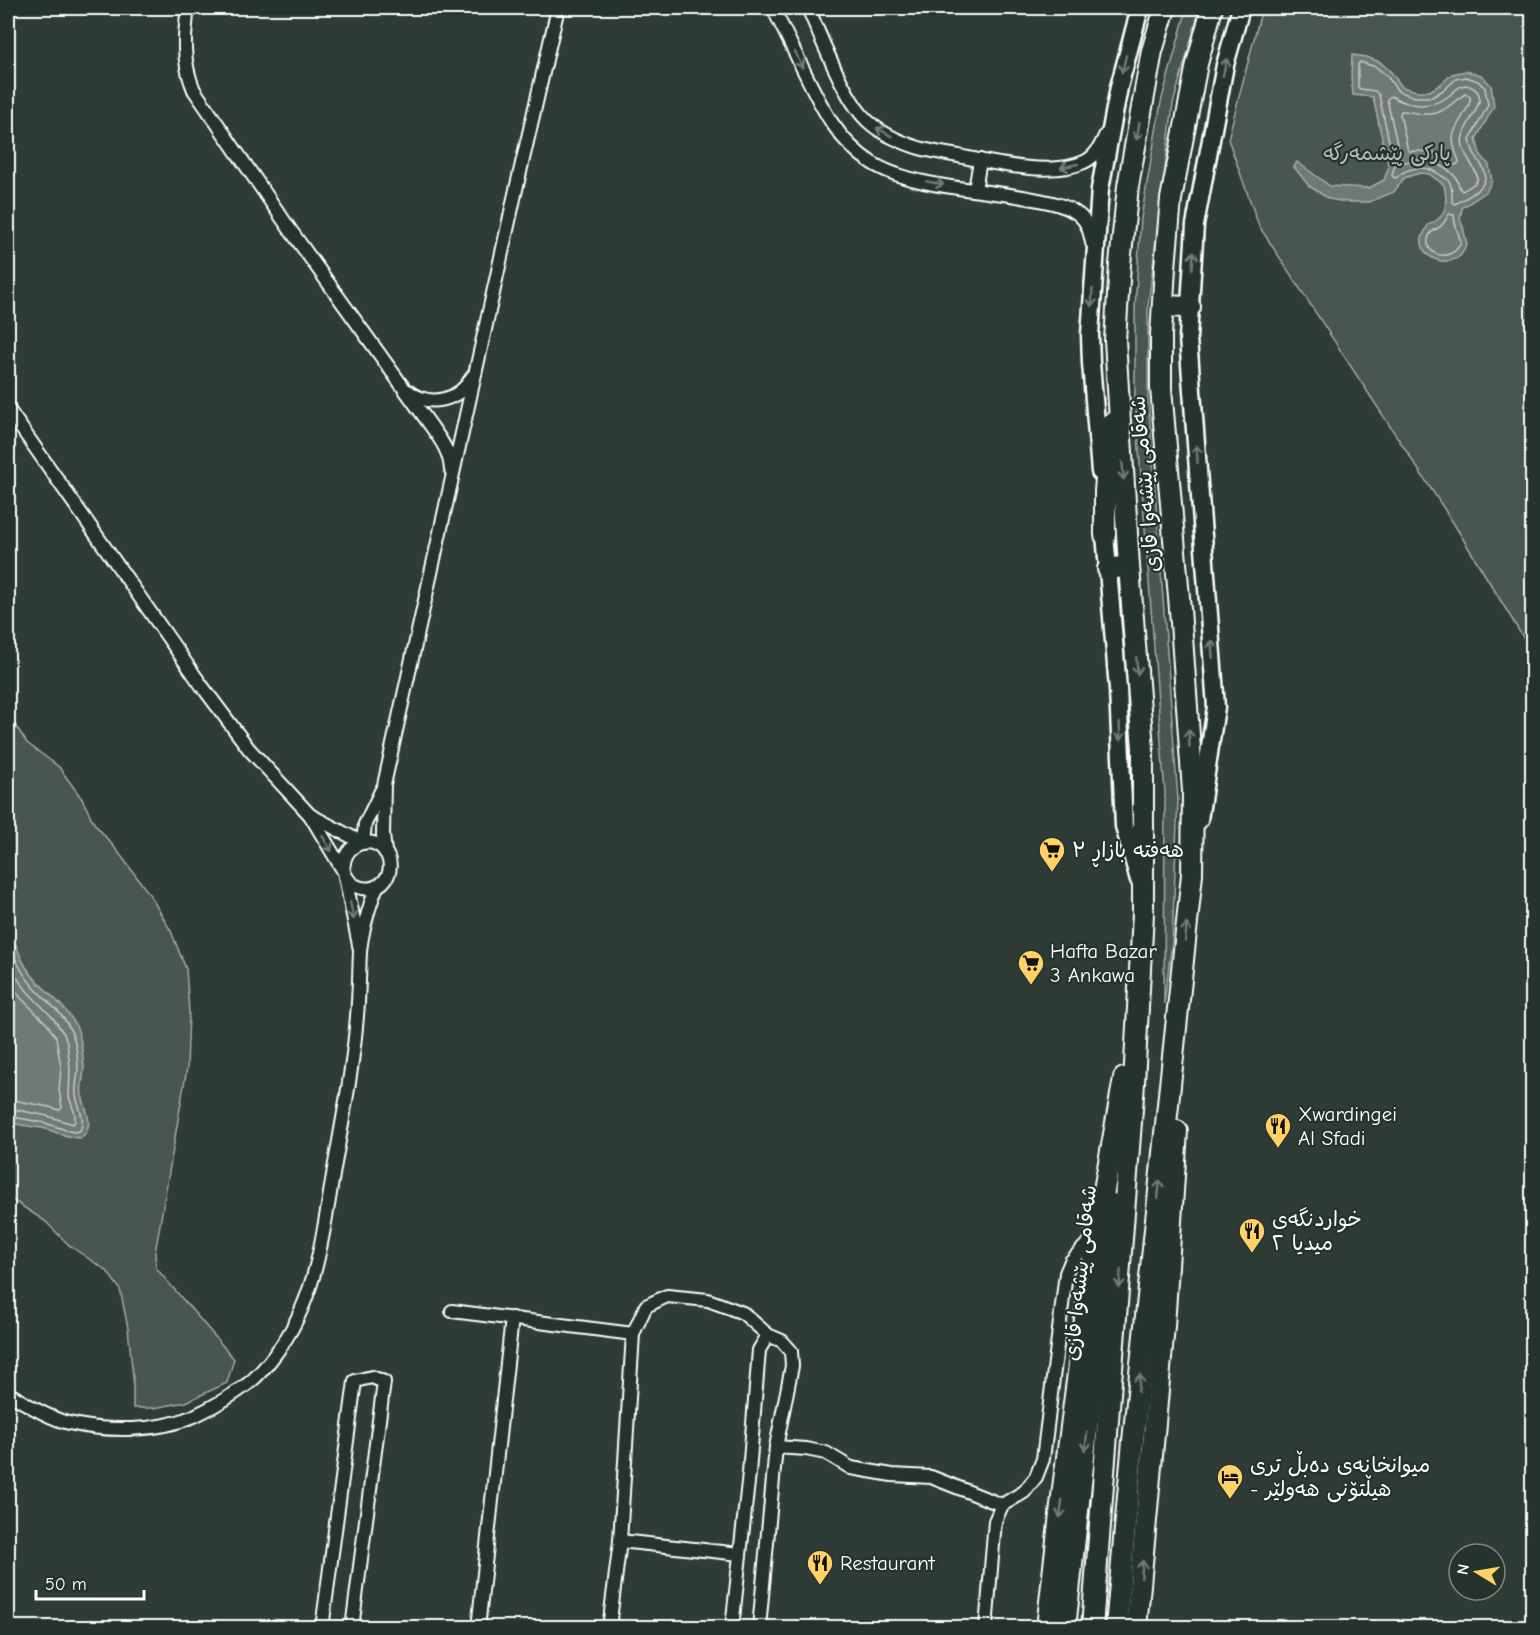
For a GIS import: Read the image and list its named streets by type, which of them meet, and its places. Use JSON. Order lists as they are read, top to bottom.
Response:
{
  "streets": {
    "highway": ["شەقامی پێشەوا قازی"]
  },
  "parks": ["پارکی پێشمەرگە"],
  "places": {
    "supermarket": ["هەفتە بازاڕ ٣", "Hafta Bazar 3 Ankawa"],
    "restaurant": ["Xwardingei Al Sfadi", "خواردنگەی میدیا ٢", "Restaurant"],
    "hotel": ["میوانخانەی دەبڵ تری - هیڵتۆنی هەولێر"]
  },
  "scale_bar": "50 m",
  "north": "left"
}
